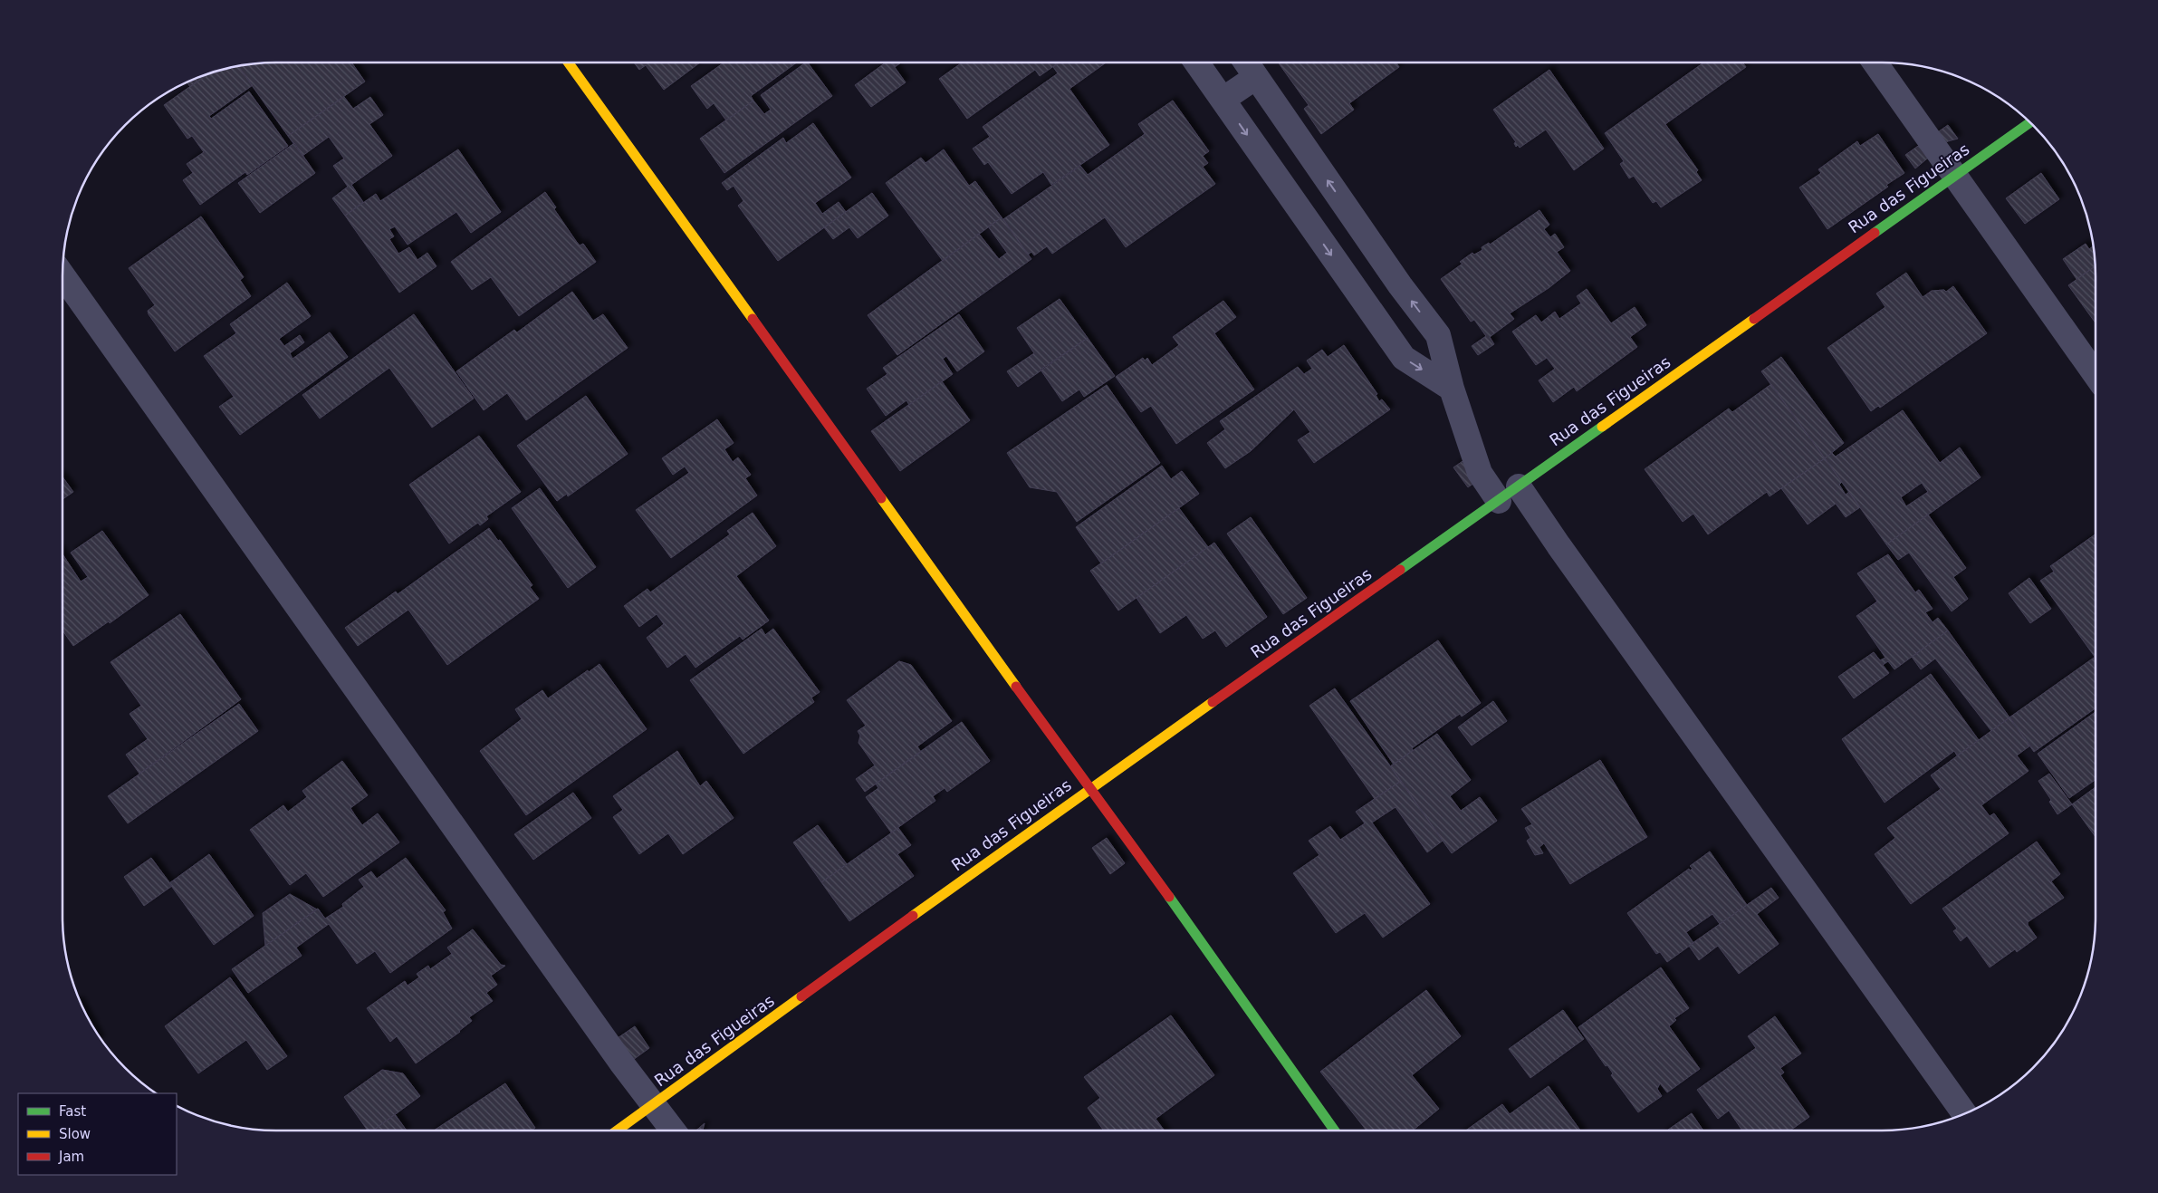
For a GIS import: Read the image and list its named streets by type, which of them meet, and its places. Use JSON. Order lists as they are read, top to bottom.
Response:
{
  "streets": {
    "street": ["Rua das Figueiras"]
  },
  "legend": ["Fast", "Slow", "Jam"]
}
